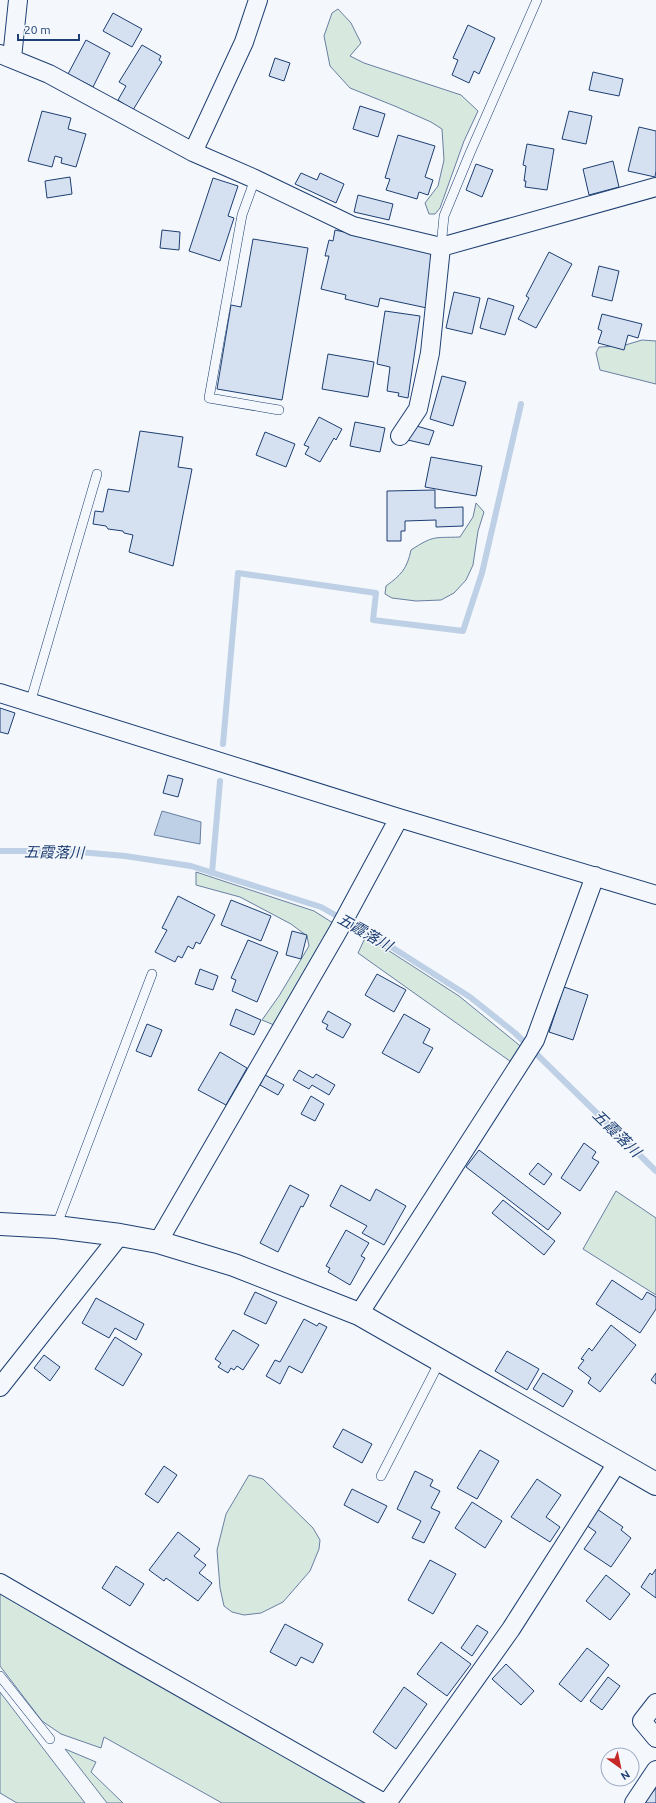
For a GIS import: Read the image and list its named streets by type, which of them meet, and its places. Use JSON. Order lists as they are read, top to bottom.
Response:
{
  "water": ["五霞落川"],
  "scale_bar": "20 m",
  "north": "bottom right"
}
